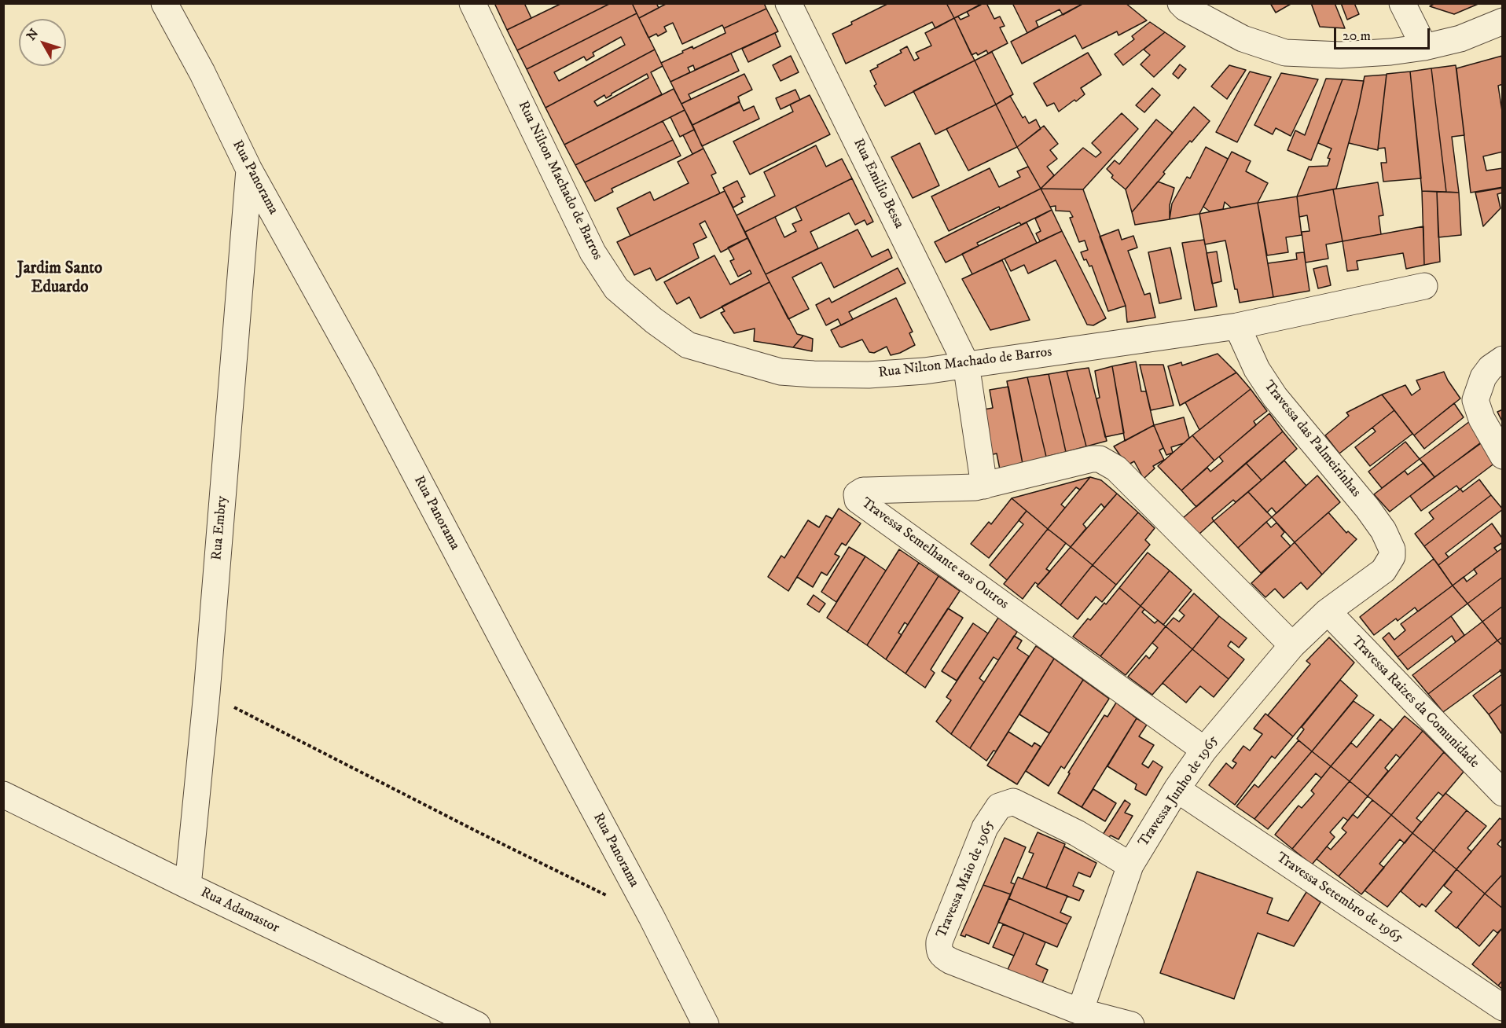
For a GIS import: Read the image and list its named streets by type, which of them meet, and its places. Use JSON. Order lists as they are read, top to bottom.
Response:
{
  "streets": {
    "street": [
      "Rua Panorama",
      "Rua Nilton Machado de Barros",
      "Rua Emilio Bessa",
      "Travessa das Palmeirinhas",
      "Rua Embry",
      "Travessa Semelhante aos Outros",
      "Travessa Raizes da Comunidade",
      "Travessa Junho de 1965",
      "Travessa Maio de 1965",
      "Travessa Setembro de 1965",
      "Rua Adamastor"
    ]
  },
  "crossings": [
    ["Rua Panorama", "Rua Embry"],
    ["Rua Nilton Machado de Barros", "Rua Emilio Bessa"],
    ["Rua Nilton Machado de Barros", "Travessa das Palmeirinhas"],
    ["Rua Emilio Bessa", "Travessa Semelhante aos Outros"],
    ["Travessa das Palmeirinhas", "Travessa Junho de 1965"],
    ["Rua Embry", "Rua Adamastor"],
    ["Travessa Semelhante aos Outros", "Travessa Junho de 1965"],
    ["Travessa Raizes da Comunidade", "Travessa Junho de 1965"],
    ["Travessa Junho de 1965", "Travessa Maio de 1965"],
    ["Travessa Junho de 1965", "Travessa Setembro de 1965"]
  ],
  "districts": ["Jardim Santo Eduardo"],
  "scale_bar": "20 m",
  "north": "top left"
}
